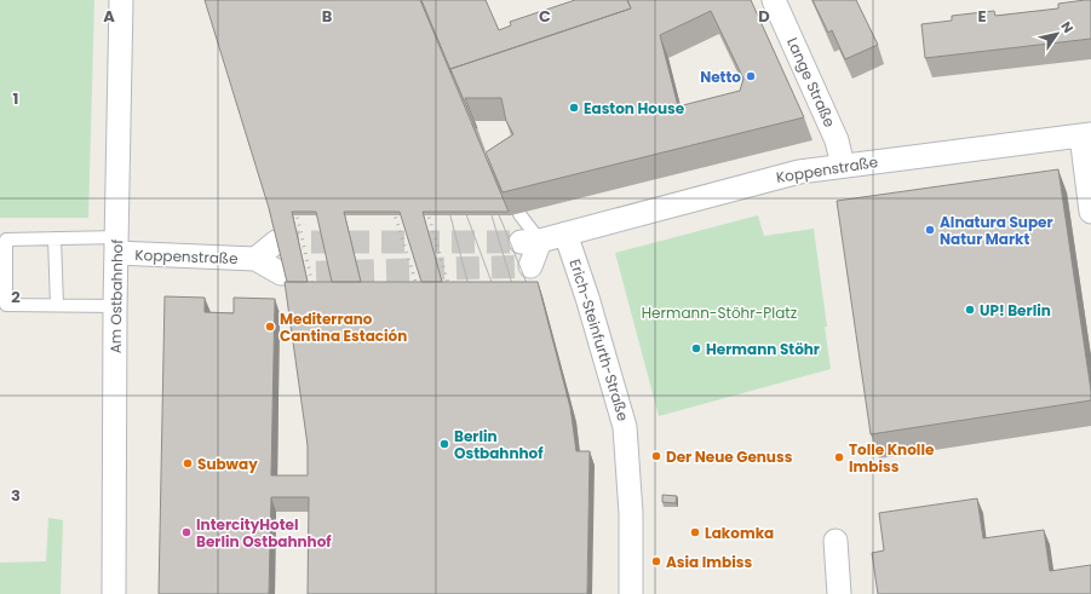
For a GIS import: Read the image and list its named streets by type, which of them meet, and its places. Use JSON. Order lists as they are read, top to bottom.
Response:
{
  "streets": {
    "street": [
      "Lange Straße",
      "Koppenstraße",
      "Am Ostbahnhof",
      "Erich-Steinfurth-Straße"
    ]
  },
  "crossings": [
    ["Lange Straße", "Koppenstraße"],
    ["Koppenstraße", "Am Ostbahnhof"],
    ["Koppenstraße", "Erich-Steinfurth-Straße"]
  ],
  "parks": ["Hermann-Stöhr-Platz"],
  "places": [
    "Netto",
    "Easton House",
    "Alnatura Super Natur Markt",
    "UP! Berlin",
    "Mediterrano Cantina Estación",
    "Hermann Stöhr",
    "Berlin Ostbahnhof",
    "Der Neue Genuss",
    "Tolle Knolle Imbiss",
    "Subway",
    "IntercityHotel Berlin Ostbahnhof",
    "Lakomka",
    "Asia Imbiss"
  ],
  "north": "top right",
  "grid": {
    "columns": [
      "A",
      "B",
      "C",
      "D",
      "E"
    ],
    "rows": ["1", "2", "3"]
  }
}
